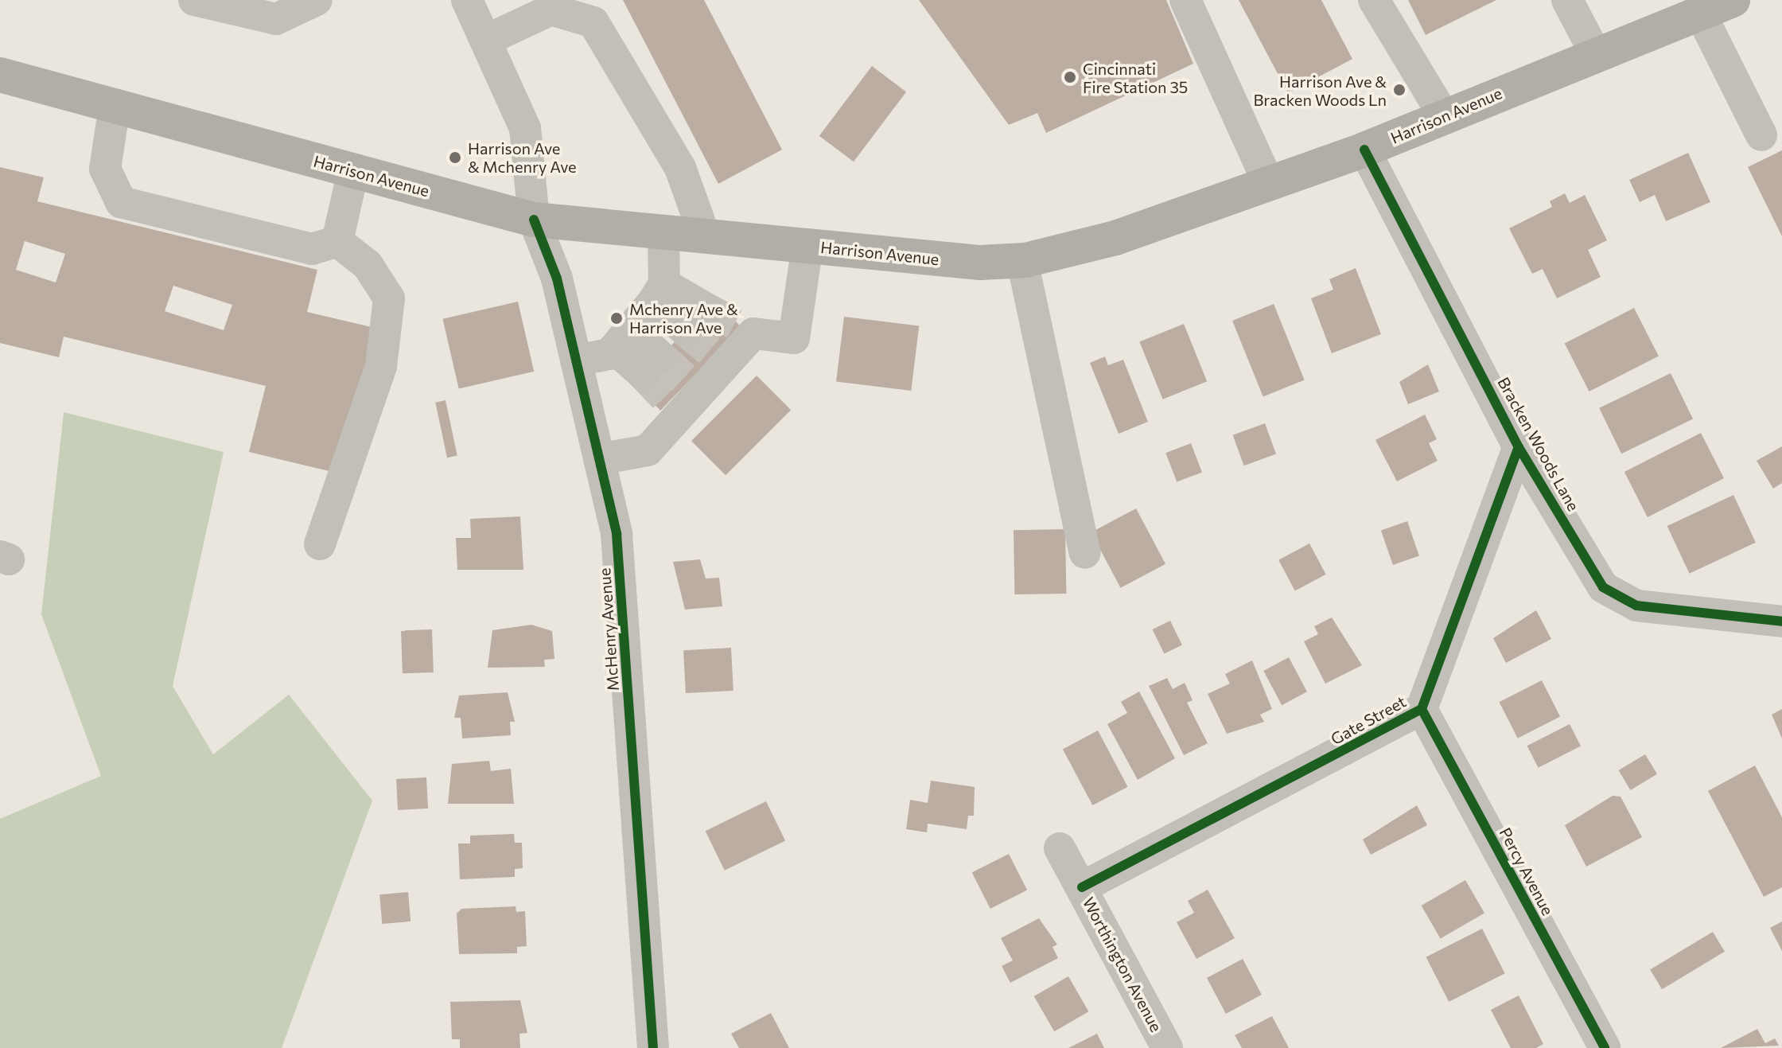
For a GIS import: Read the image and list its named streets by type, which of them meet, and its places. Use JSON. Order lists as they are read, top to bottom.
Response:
{
  "streets": {
    "main road": ["Harrison Avenue"],
    "street": [
      "Bracken Woods Lane",
      "McHenry Avenue",
      "Gate Street",
      "Percy Avenue",
      "Worthington Avenue"
    ]
  },
  "crossings": [
    ["Harrison Avenue", "Bracken Woods Lane"],
    ["Harrison Avenue", "McHenry Avenue"],
    ["Bracken Woods Lane", "Gate Street"],
    ["Gate Street", "Percy Avenue"],
    ["Gate Street", "Worthington Avenue"]
  ],
  "places": [
    "Cincinnati Fire Station 35",
    "Harrison Ave & Bracken Woods Ln",
    "Harrison Ave & Mchenry Ave",
    "Mchenry Ave & Harrison Ave"
  ]
}
